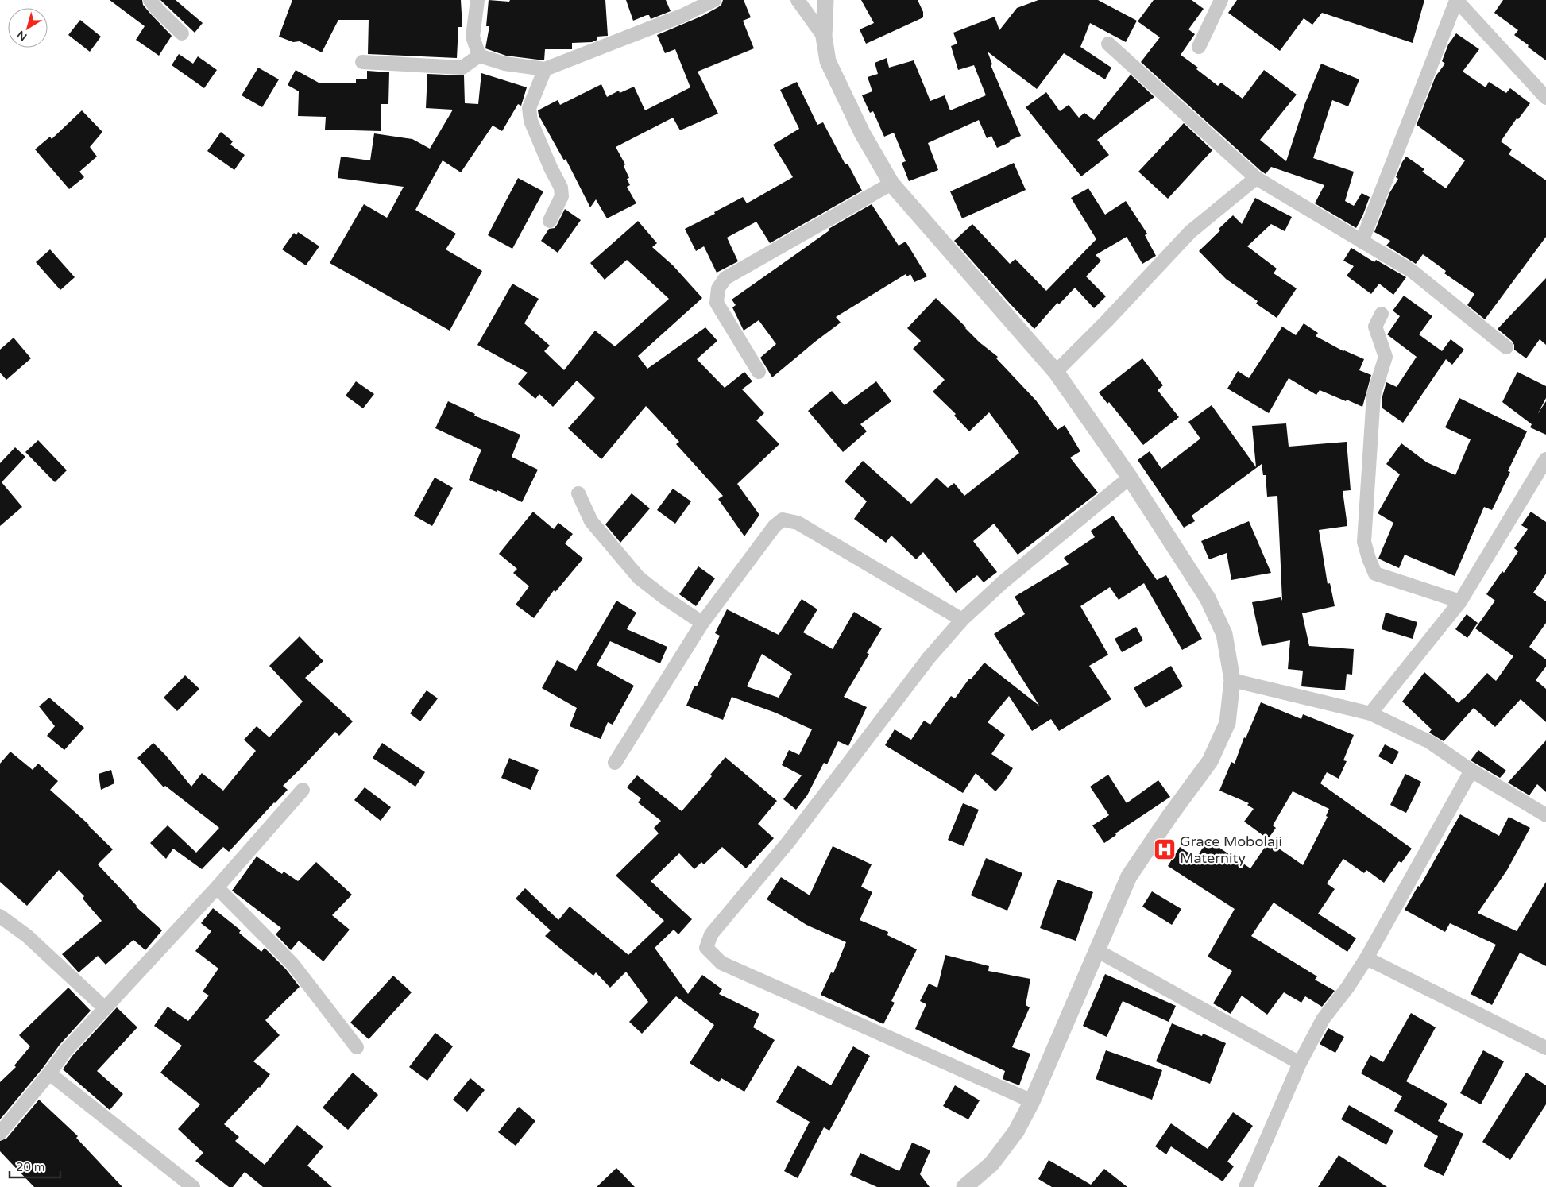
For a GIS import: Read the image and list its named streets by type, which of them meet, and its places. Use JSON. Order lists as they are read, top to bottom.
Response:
{
  "places": {
    "hospital": ["Grace Mobolaji Maternity"]
  },
  "scale_bar": "20 m",
  "north": "bottom left"
}
